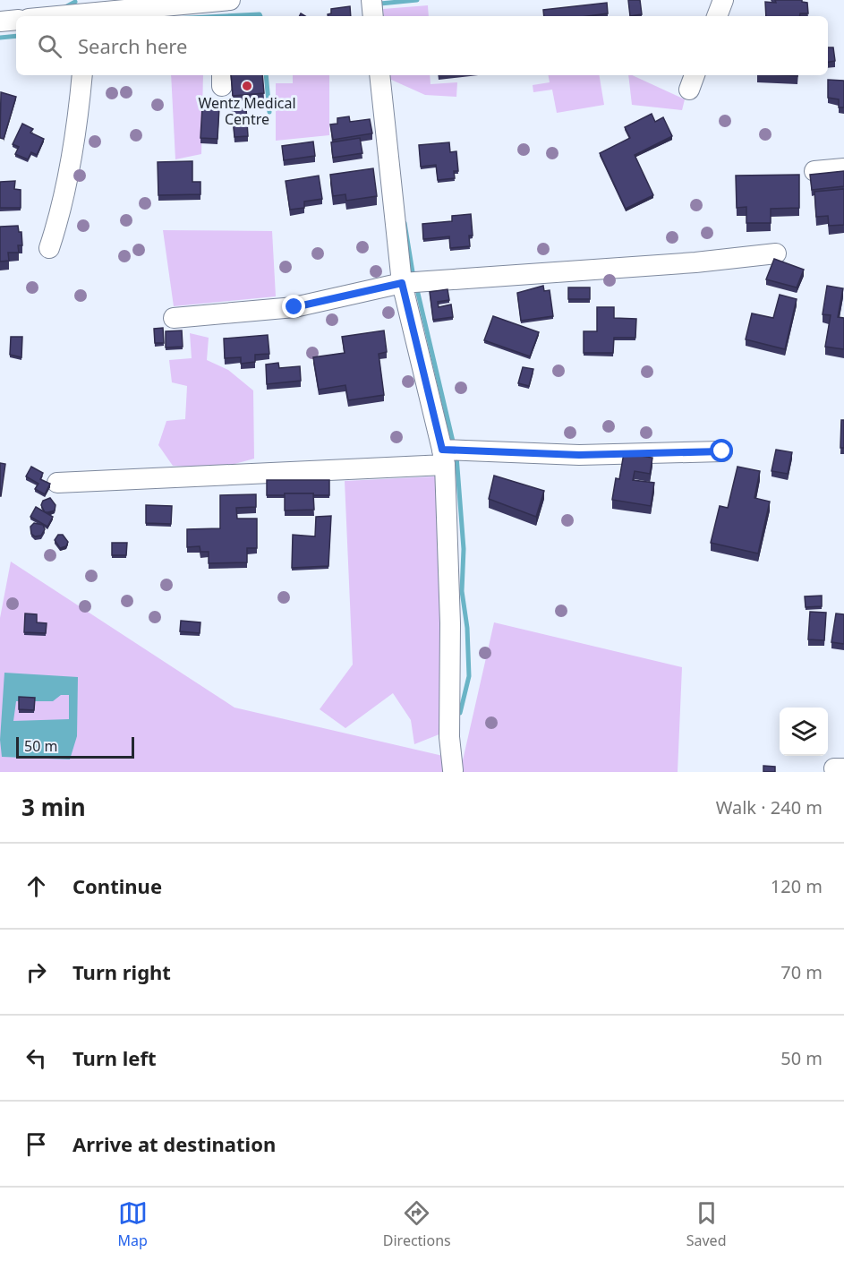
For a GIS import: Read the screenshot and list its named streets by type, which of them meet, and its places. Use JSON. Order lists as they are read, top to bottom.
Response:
{
  "places": ["Wentz Medical Centre"],
  "scale_bar": "50 m",
  "page": {
    "search": "Search here",
    "scale": "50 m",
    "heading": ["3 min", "Walk · 240 m"],
    "list": [
      ["Continue", "120 m"],
      ["Turn right", "70 m"],
      ["Turn left", "50 m"],
      "Arrive at destination"
    ],
    "nav": ["Map", "Directions", "Saved"]
  }
}
